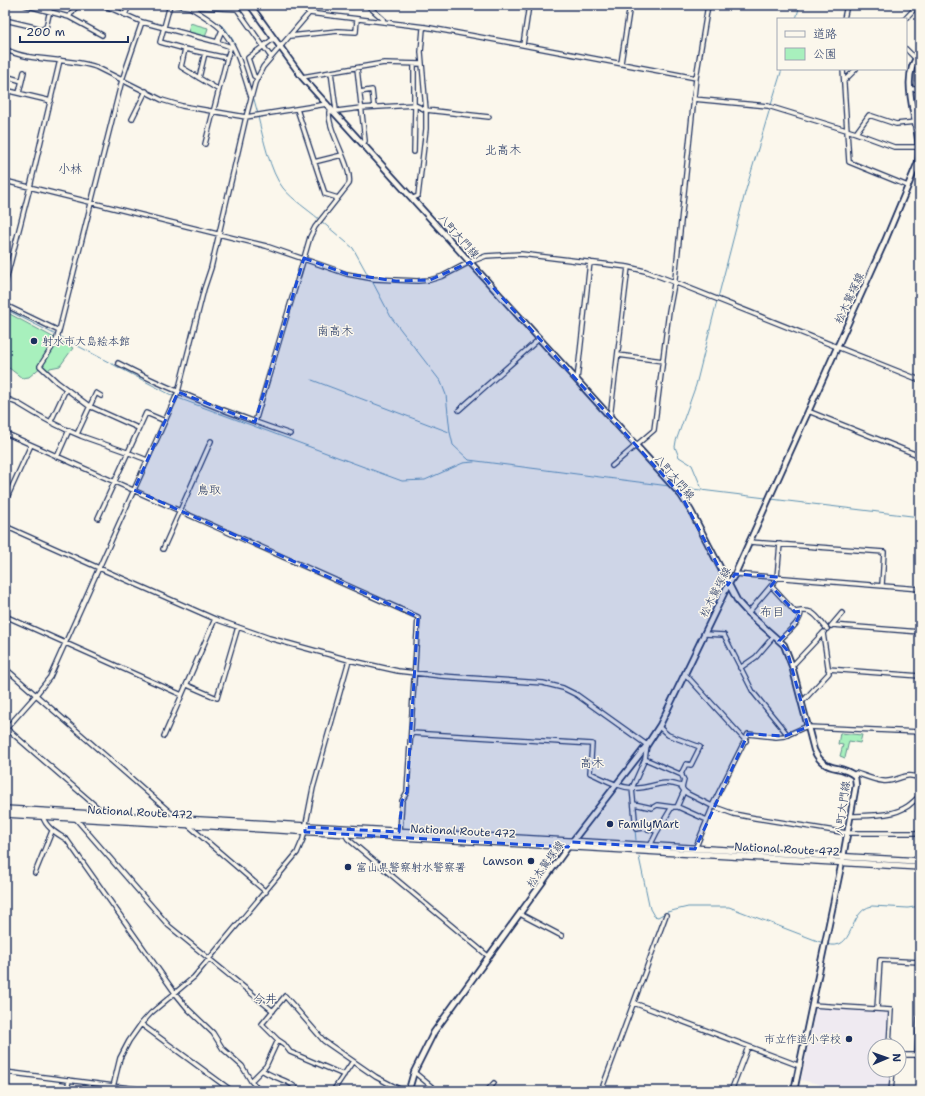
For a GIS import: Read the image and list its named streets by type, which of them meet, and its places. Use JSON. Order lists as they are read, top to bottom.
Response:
{
  "streets": {
    "highway": ["National Route 472"],
    "main road": ["八町大門線", "松木鷲塚線"]
  },
  "crossings": [
    ["八町大門線", "松木鷲塚線"],
    ["八町大門線", "National Route 472"],
    ["松木鷲塚線", "National Route 472"]
  ],
  "districts": [
    "北高木",
    "小林",
    "南高木",
    "鳥取",
    "布目",
    "高木",
    "今井"
  ],
  "places": [
    "射水市大島絵本館",
    "FamilyMart",
    "Lawson",
    "富山県警察射水警察署",
    "市立作道小学校"
  ],
  "legend": ["道路", "公園"],
  "scale_bar": "200 m",
  "north": "right"
}
